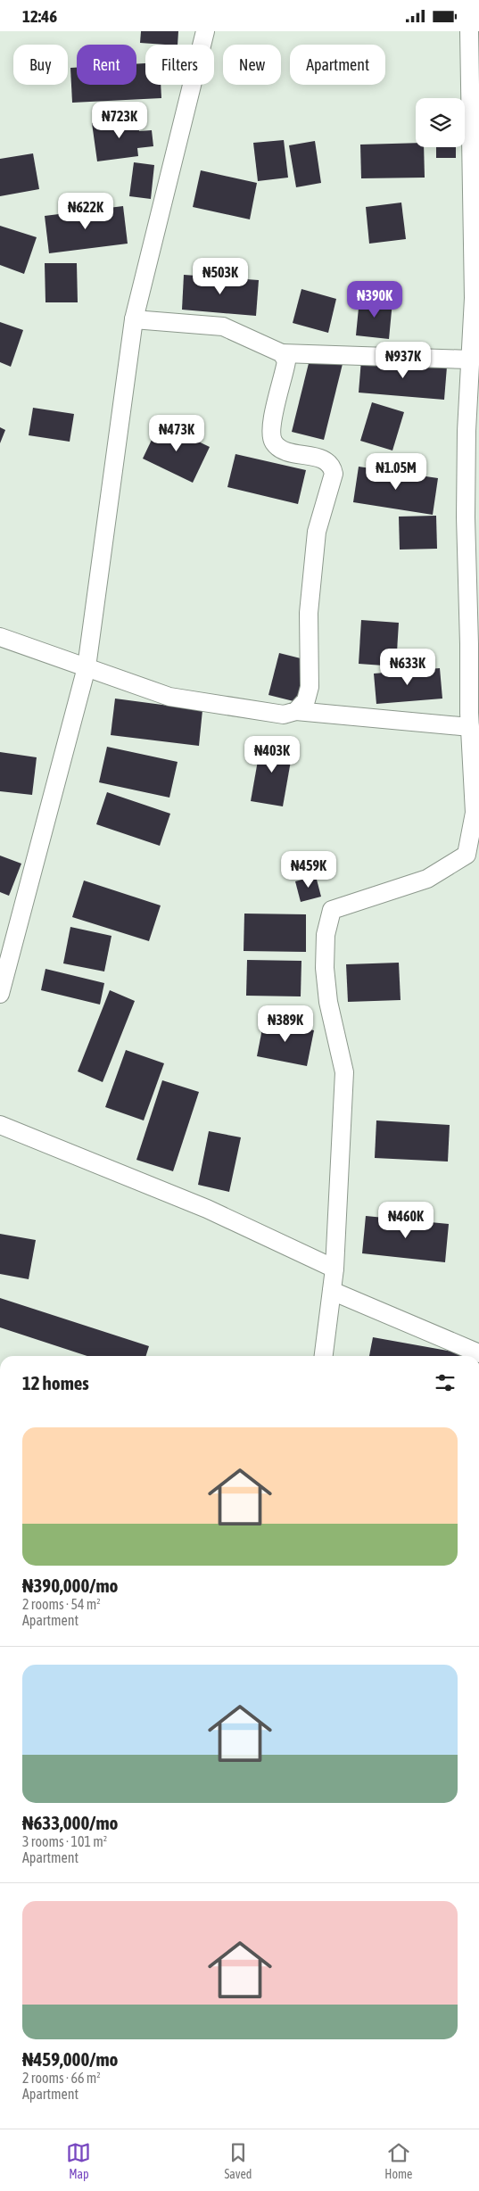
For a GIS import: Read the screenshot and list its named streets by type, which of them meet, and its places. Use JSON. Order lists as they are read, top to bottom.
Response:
{
  "page": {
    "status": "12:46",
    "chip": [
      "Buy",
      "Rent",
      "Filters",
      "New",
      "Apartment"
    ],
    "price": [
      "₦723K",
      "₦622K",
      "₦503K",
      "₦390K",
      "₦937K",
      "₦473K",
      "₦1.05M",
      "₦633K",
      "₦403K",
      "₦459K",
      "₦389K",
      "₦460K"
    ],
    "heading": "12 homes",
    "list": [
      {
        "name": "₦390,000/mo",
        "note": "2 rooms · 54 m² · Apartment"
      },
      {
        "name": "₦633,000/mo",
        "note": "3 rooms · 101 m² · Apartment"
      },
      {
        "name": "₦459,000/mo",
        "note": "2 rooms · 66 m² · Apartment"
      }
    ],
    "tabs": ["Map", "Saved", "Home"]
  }
}
